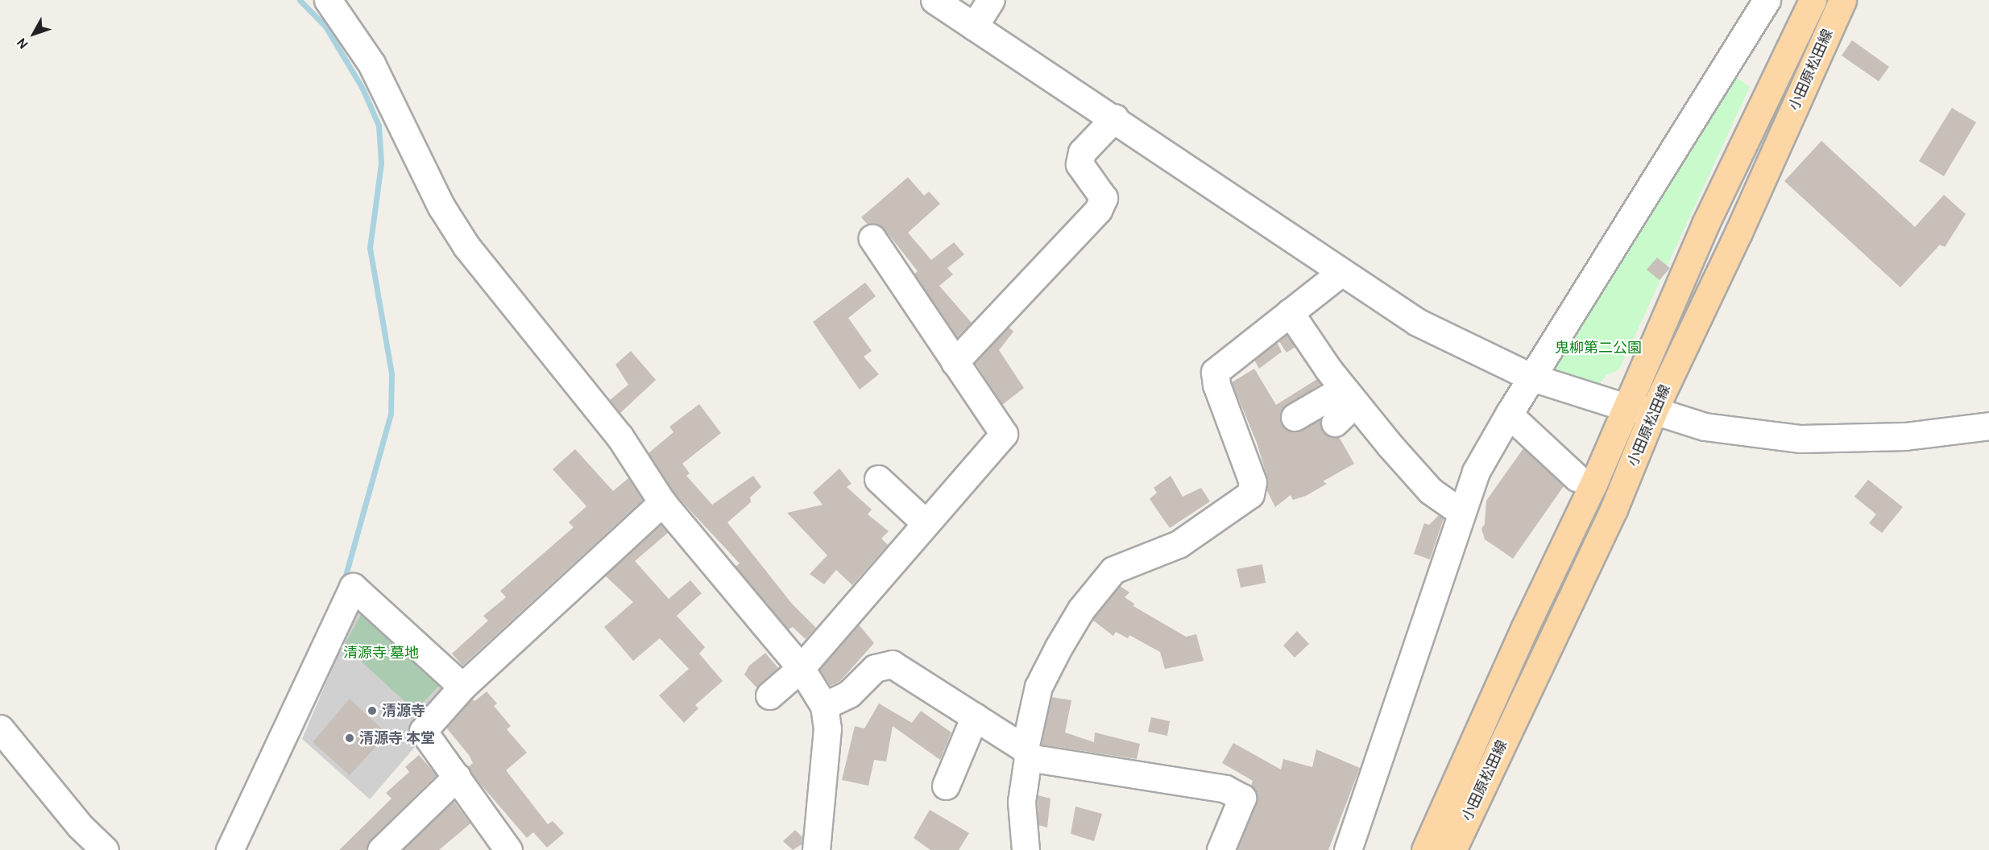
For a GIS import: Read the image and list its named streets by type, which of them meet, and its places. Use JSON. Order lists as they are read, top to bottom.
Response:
{
  "streets": {
    "main road": ["小田原松田線"]
  },
  "parks": ["鬼柳第二公園", "清源寺 墓地"],
  "places": ["清源寺", "清源寺 本堂"],
  "north": "bottom left"
}
